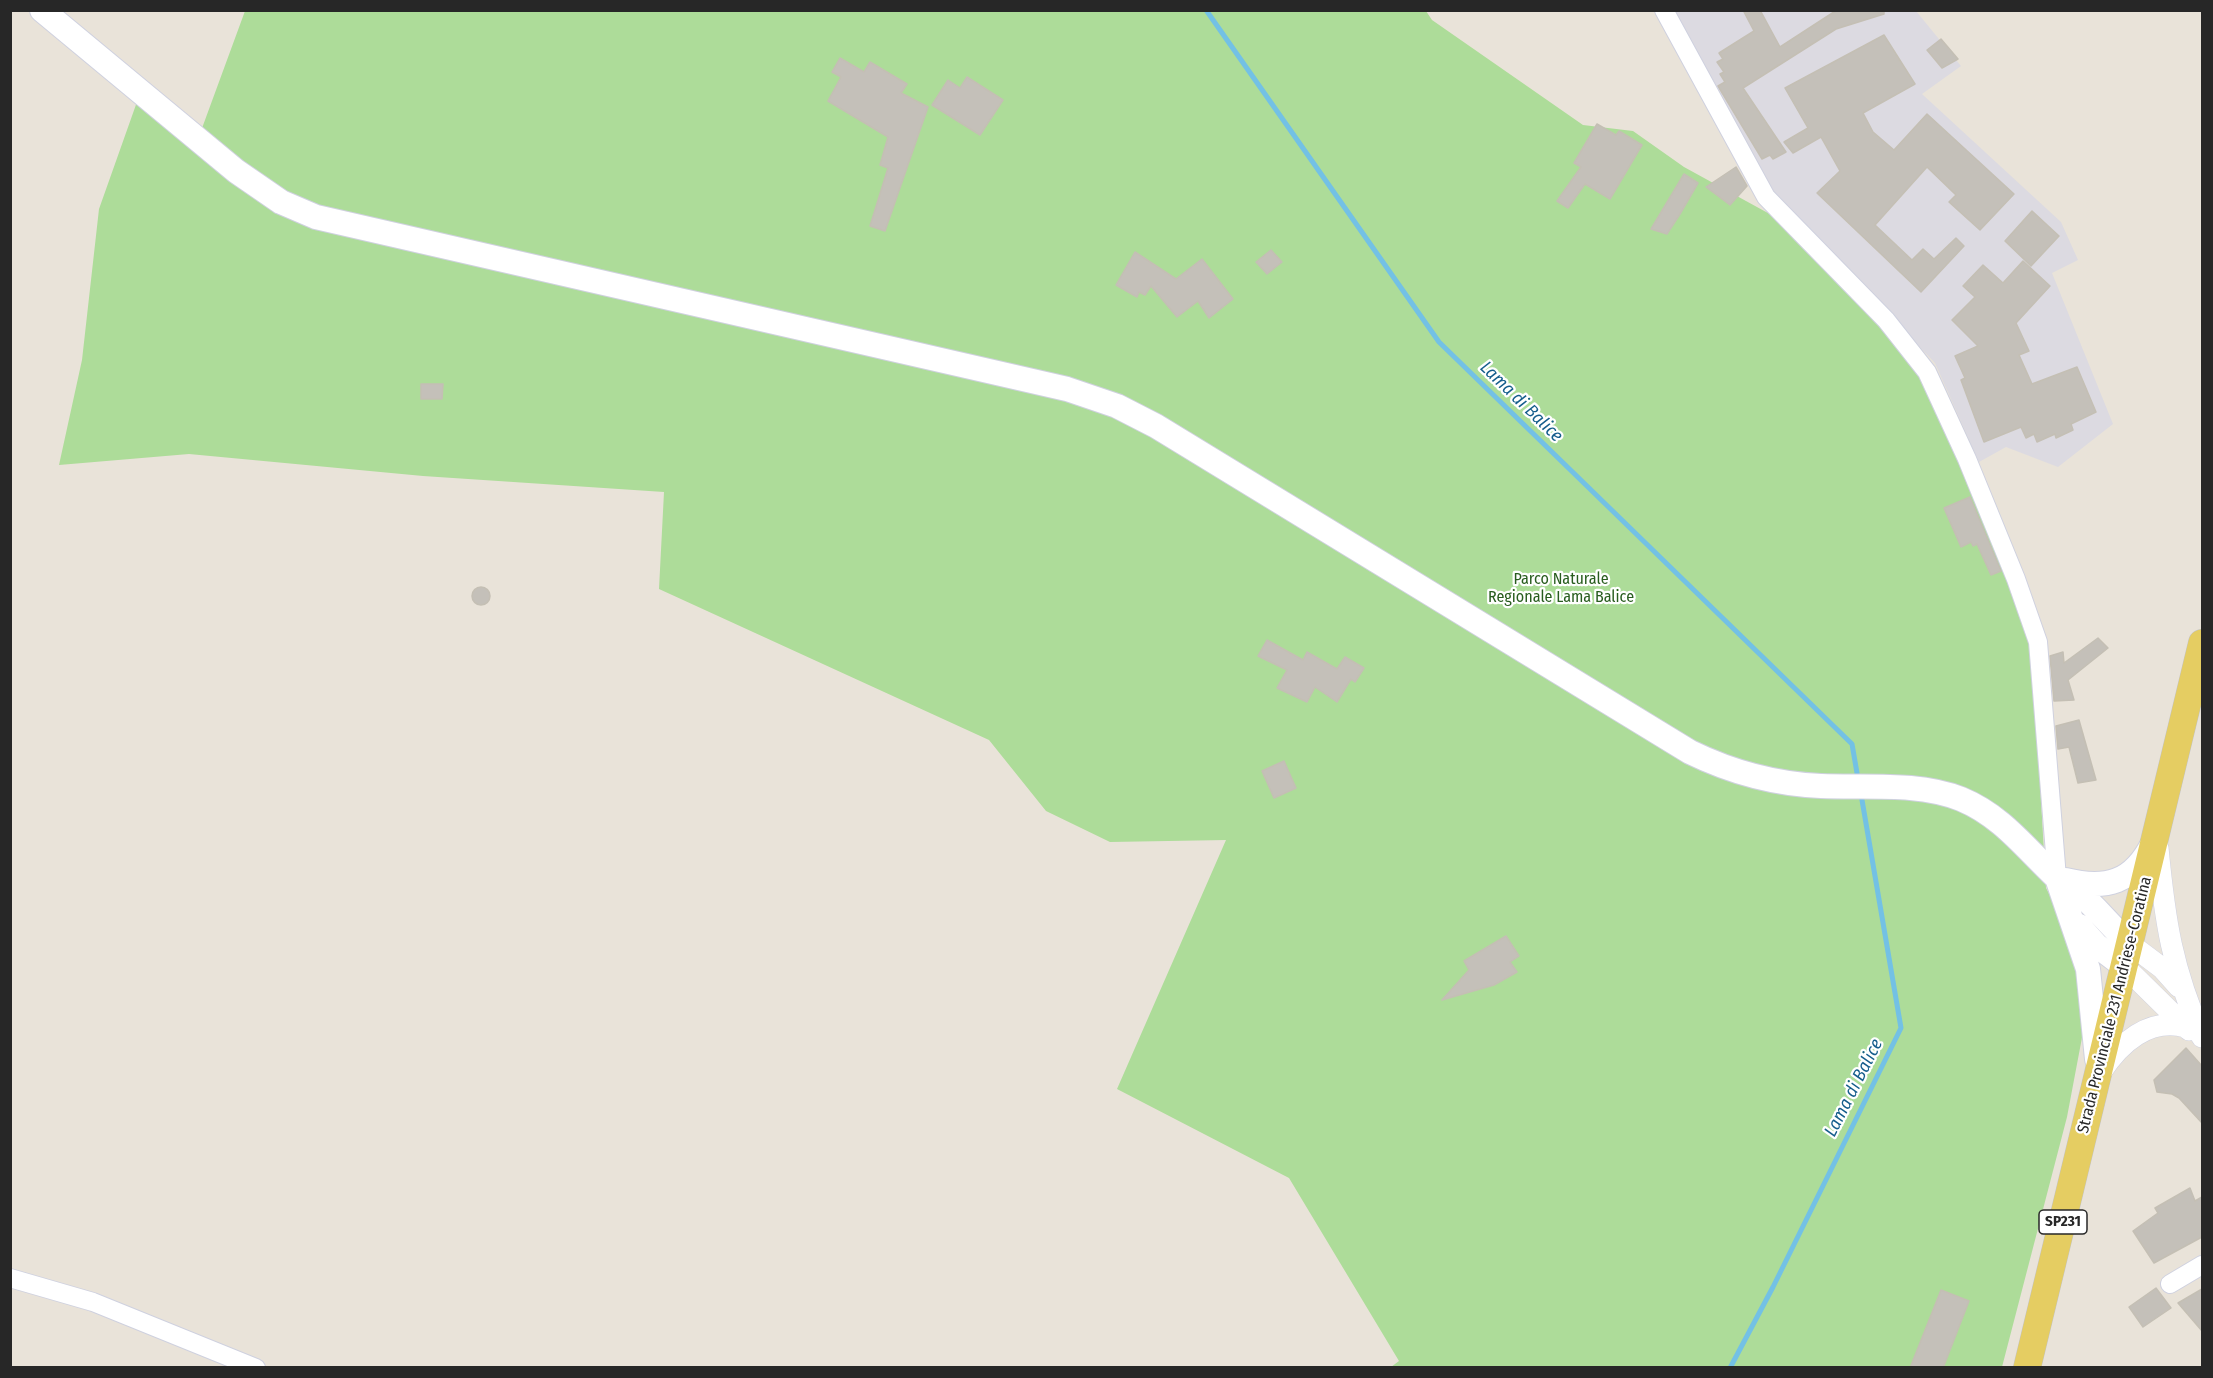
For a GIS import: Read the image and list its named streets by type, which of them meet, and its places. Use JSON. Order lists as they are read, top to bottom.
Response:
{
  "streets": {
    "main road": ["Strada Provinciale 231 Andriese-Coratina", "SP231"]
  },
  "water": ["Lama di Balice"],
  "parks": ["Parco Naturale Regionale Lama Balice"]
}
